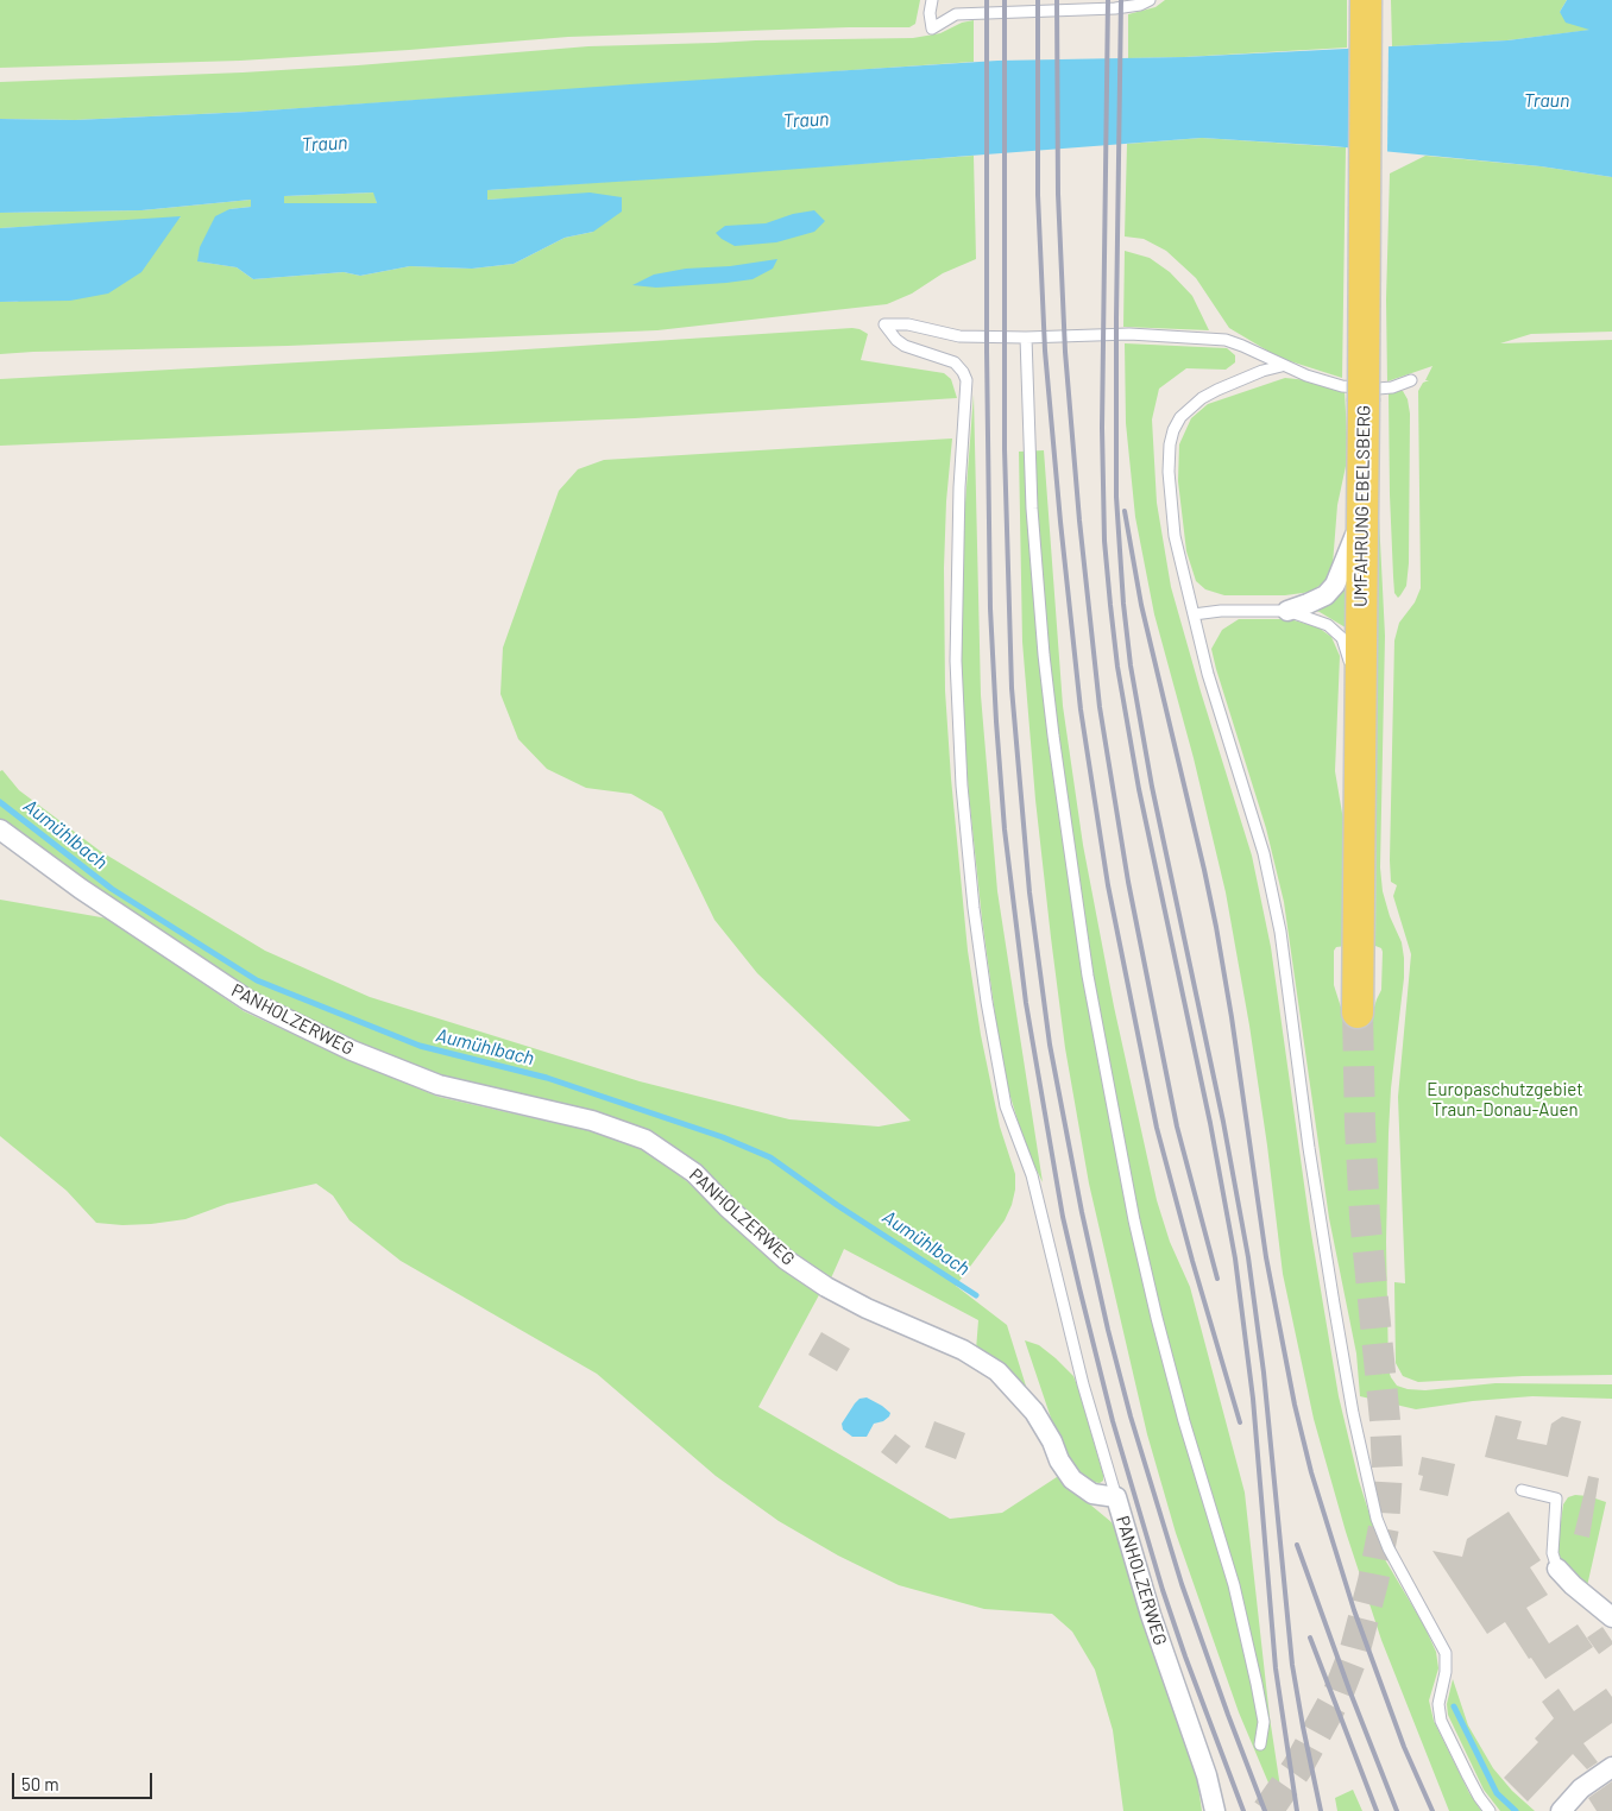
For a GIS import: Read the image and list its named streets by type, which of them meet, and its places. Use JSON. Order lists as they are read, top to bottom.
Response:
{
  "streets": {
    "main road": ["UMFAHRUNG EBELSBERG"],
    "street": ["PANHOLZERWEG"]
  },
  "water": ["Traun", "Aumühlbach"],
  "parks": ["Europaschutzgebiet Traun-Donau-Auen"],
  "scale_bar": "50 m"
}
